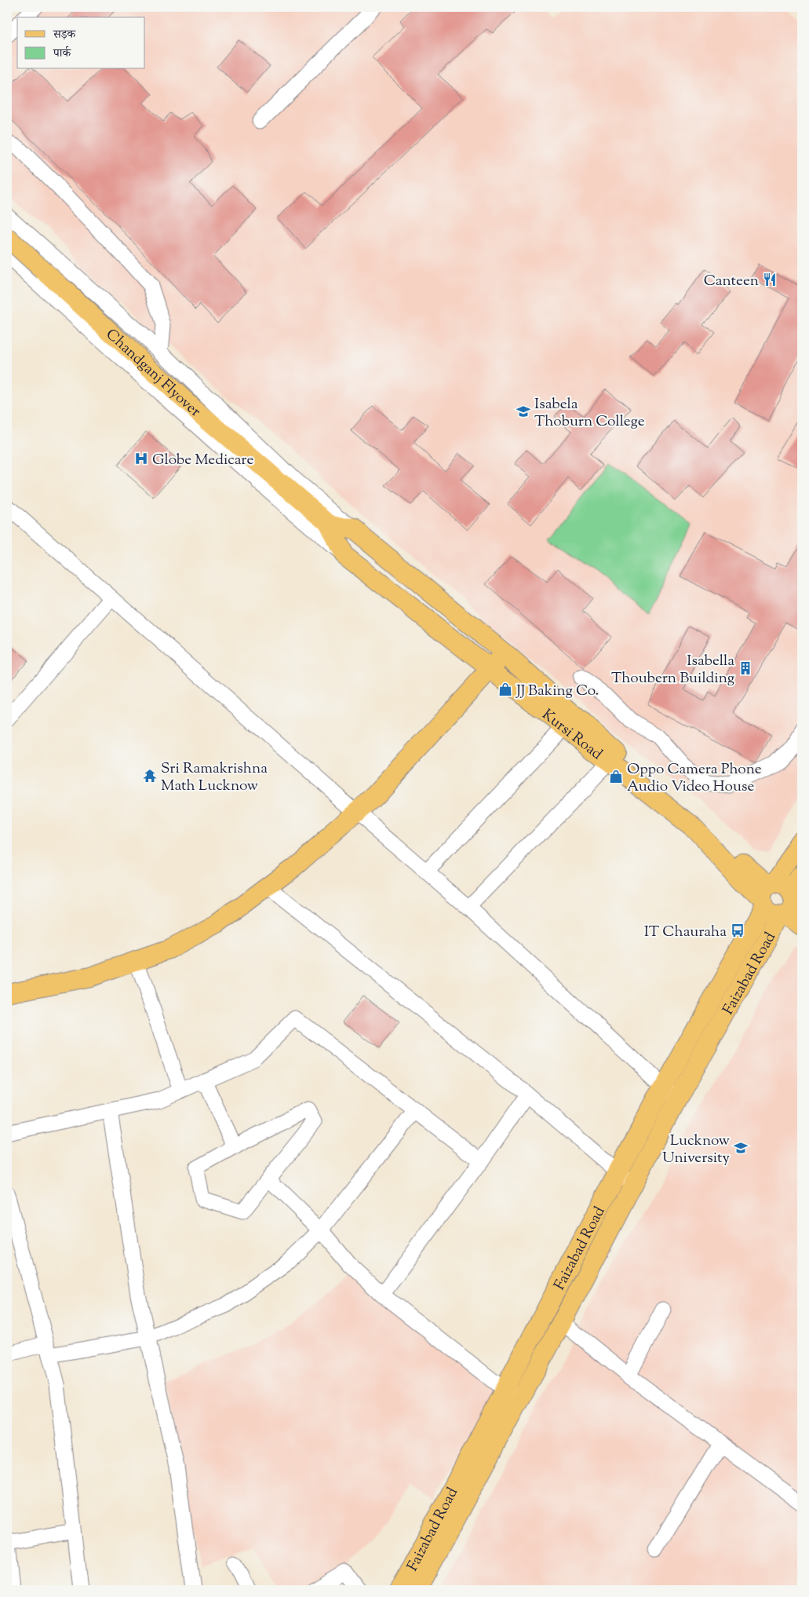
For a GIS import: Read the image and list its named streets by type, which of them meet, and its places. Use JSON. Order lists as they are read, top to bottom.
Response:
{
  "streets": {
    "main road": ["Chandganj Flyover", "Kursi Road", "Faizabad Road"]
  },
  "crossings": [
    ["Chandganj Flyover", "Kursi Road"],
    ["Kursi Road", "Faizabad Road"]
  ],
  "places": {
    "restaurant": ["Canteen"],
    "school or university": ["Isabela Thoburn College", "Lucknow University"],
    "hospital": ["Globe Medicare"],
    "building": ["Isabella Thoubern Building"],
    "shop": ["JJ Baking Co.", "Oppo Camera Phone Audio Video House"],
    "temple": ["Sri Ramakrishna Math Lucknow"],
    "bus stop": ["IT Chauraha"]
  },
  "legend": ["सड़क", "पार्क"]
}
